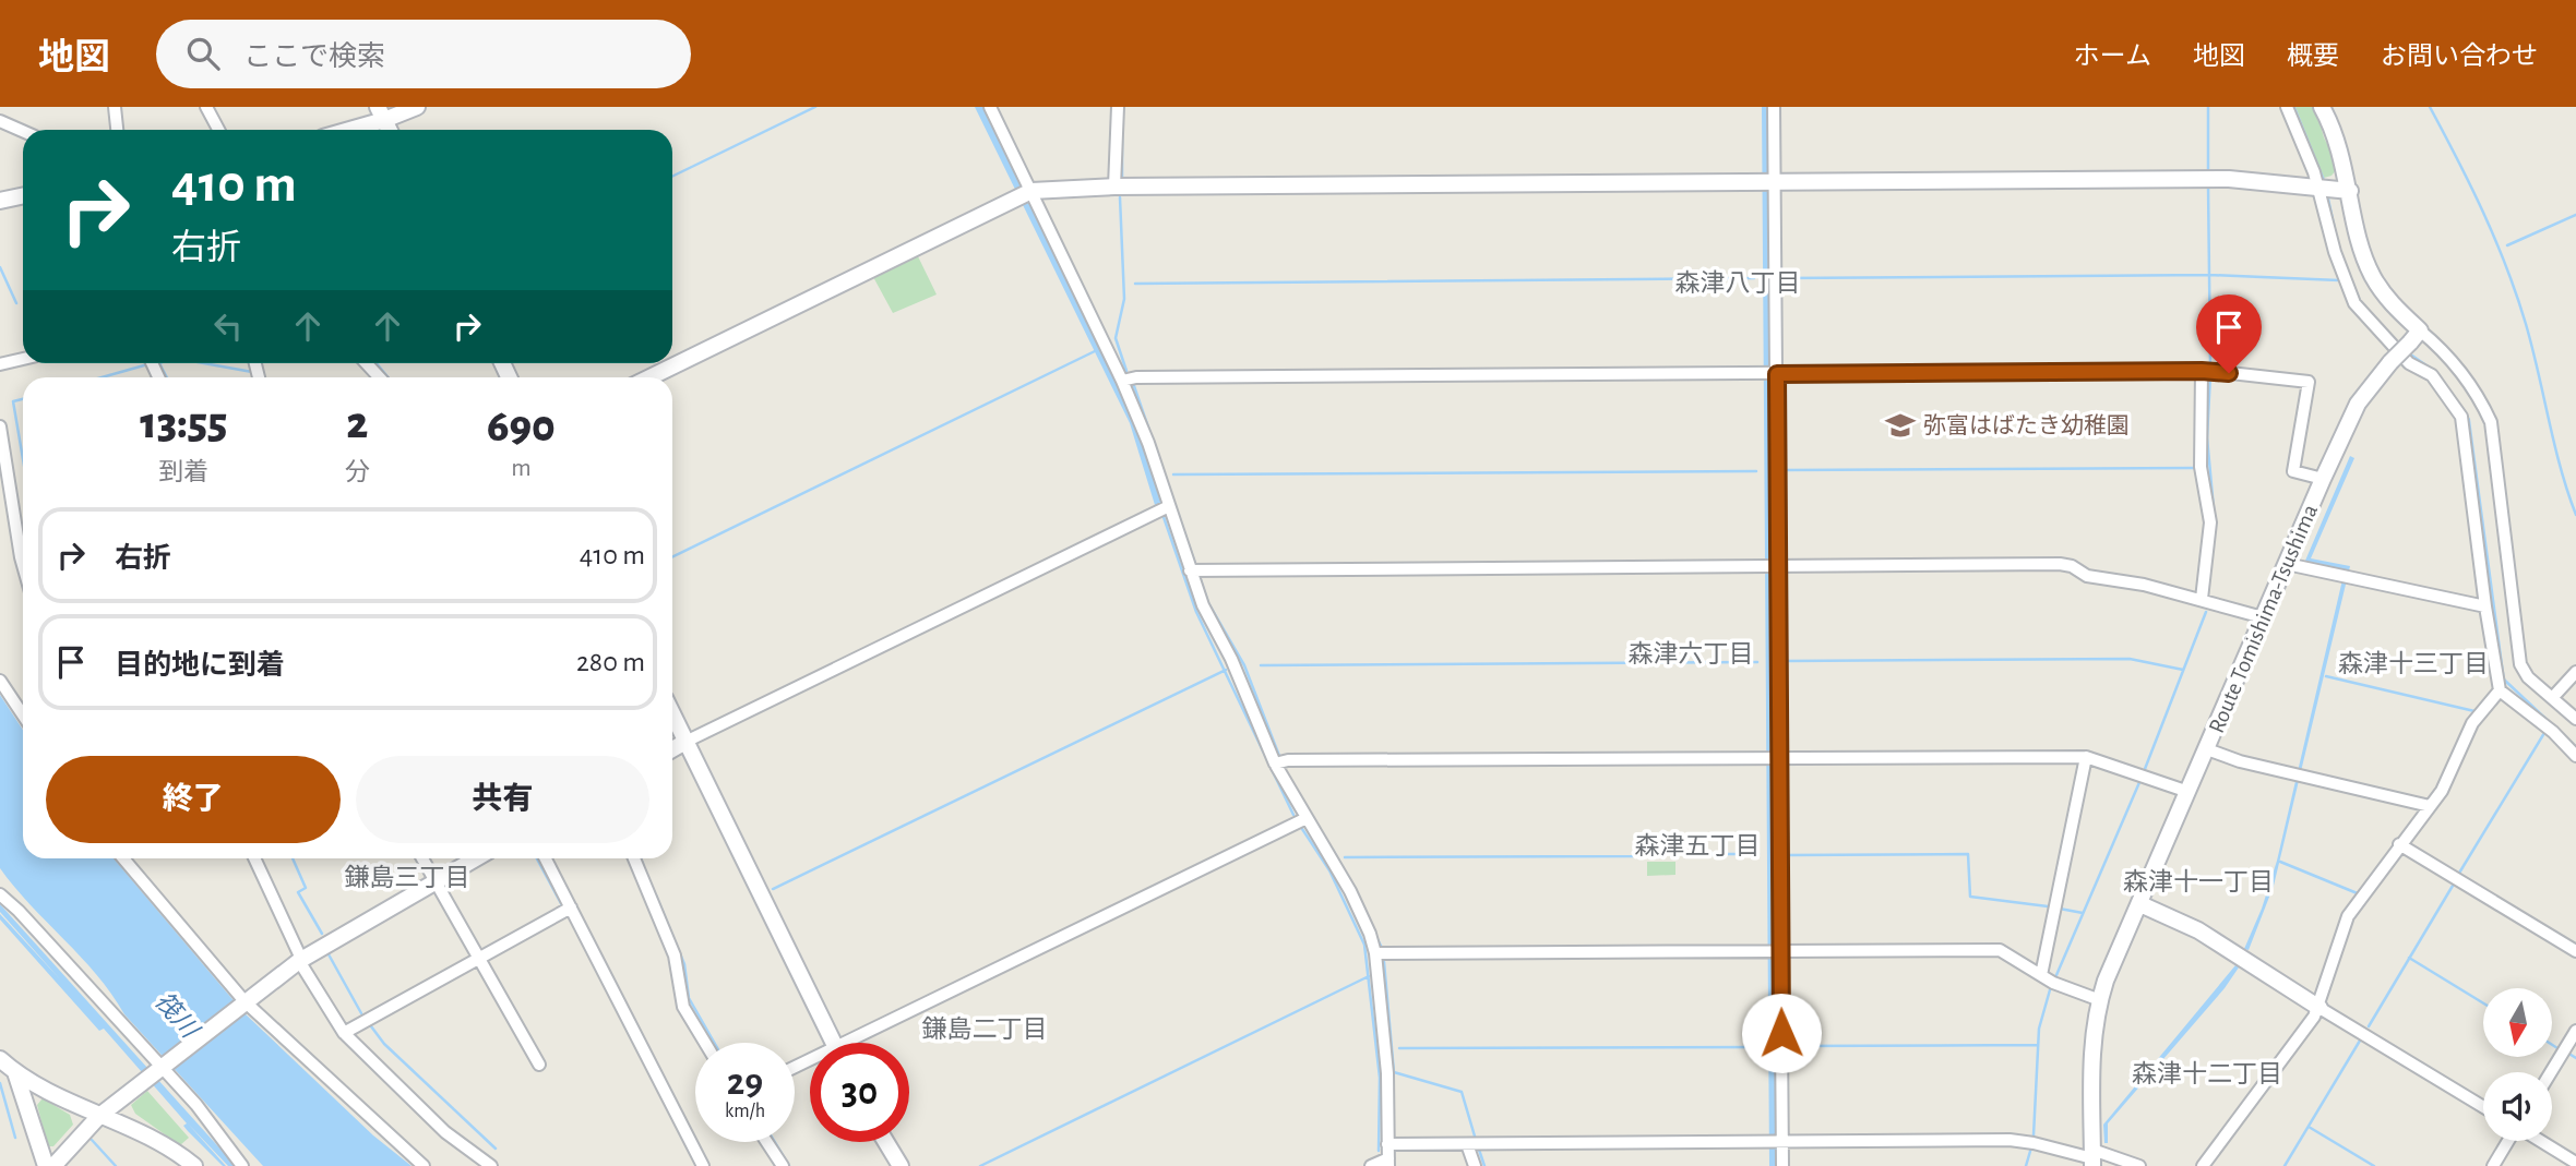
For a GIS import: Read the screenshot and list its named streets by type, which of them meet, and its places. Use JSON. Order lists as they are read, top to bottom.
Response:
{
  "streets": {
    "street": ["Route Tomishima-Tsushima"]
  },
  "districts": [
    "森津八丁目",
    "森津六丁目",
    "森津十三丁目",
    "森津五丁目",
    "鎌島三丁目",
    "森津十一丁目",
    "鎌島二丁目",
    "森津十二丁目"
  ],
  "water": ["筏川"],
  "places": {
    "school or university": ["弥富はばたき幼稚園"]
  },
  "north": "bottom",
  "page": {
    "header": "地図",
    "search": "ここで検索",
    "nav": [
      "ホーム",
      "地図",
      "概要",
      "お問い合わせ"
    ],
    "turn": ["410 m", "右折"],
    "eta": [
      "13:55",
      "到着",
      "2",
      "分",
      "690",
      "m"
    ],
    "list": [
      {
        "name": "右折",
        "value": "410 m"
      },
      {
        "name": "目的地に到着",
        "value": "280 m"
      }
    ],
    "buttons": ["終了", "共有"],
    "speed": "29 km/h",
    "limit": "30"
  }
}
